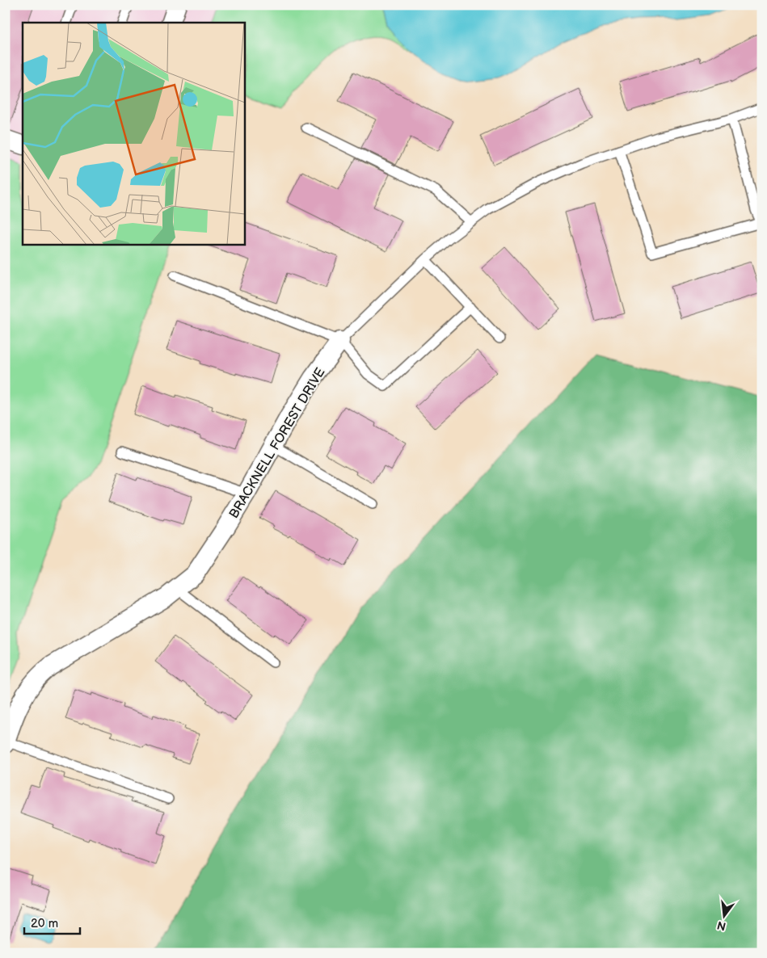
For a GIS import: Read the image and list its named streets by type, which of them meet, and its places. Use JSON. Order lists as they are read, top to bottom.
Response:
{
  "streets": {
    "street": ["BRACKNELL FOREST DRIVE"]
  },
  "scale_bar": "20 m",
  "north": "bottom"
}
